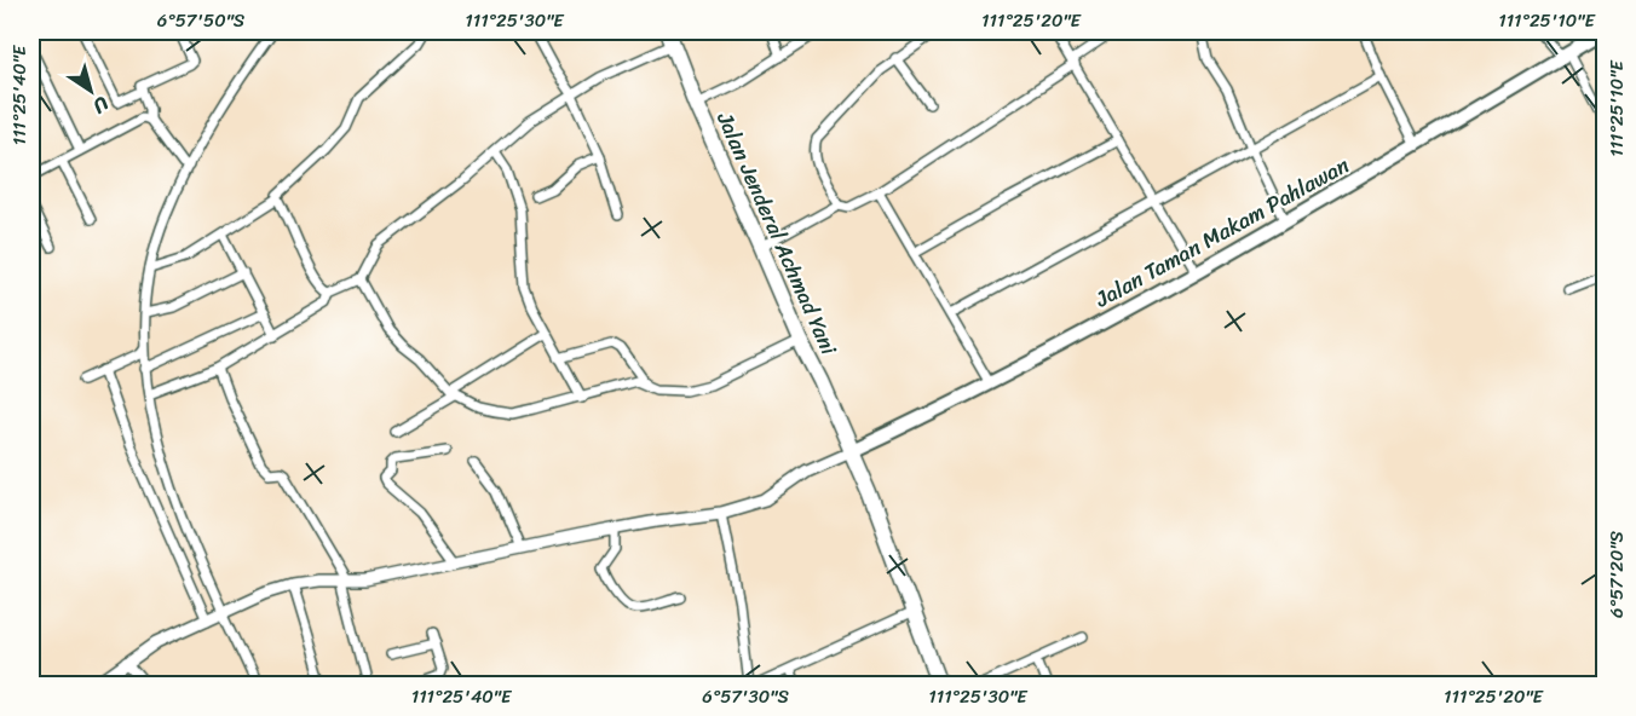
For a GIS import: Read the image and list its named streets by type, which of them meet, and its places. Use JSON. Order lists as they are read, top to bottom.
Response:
{
  "streets": {
    "highway": ["Jalan Jenderal Achmad Yani"],
    "main road": ["Jalan Taman Makam Pahlawan"]
  },
  "crossings": [
    ["Jalan Taman Makam Pahlawan", "Jalan Jenderal Achmad Yani"]
  ],
  "north": "bottom right",
  "coordinates": [
    "6°57'50\"S",
    "111°25'30\"E",
    "111°25'20\"E",
    "111°25'10\"E",
    "111°25'40\"E",
    "6°57'20\"S",
    "6°57'30\"S"
  ]
}
